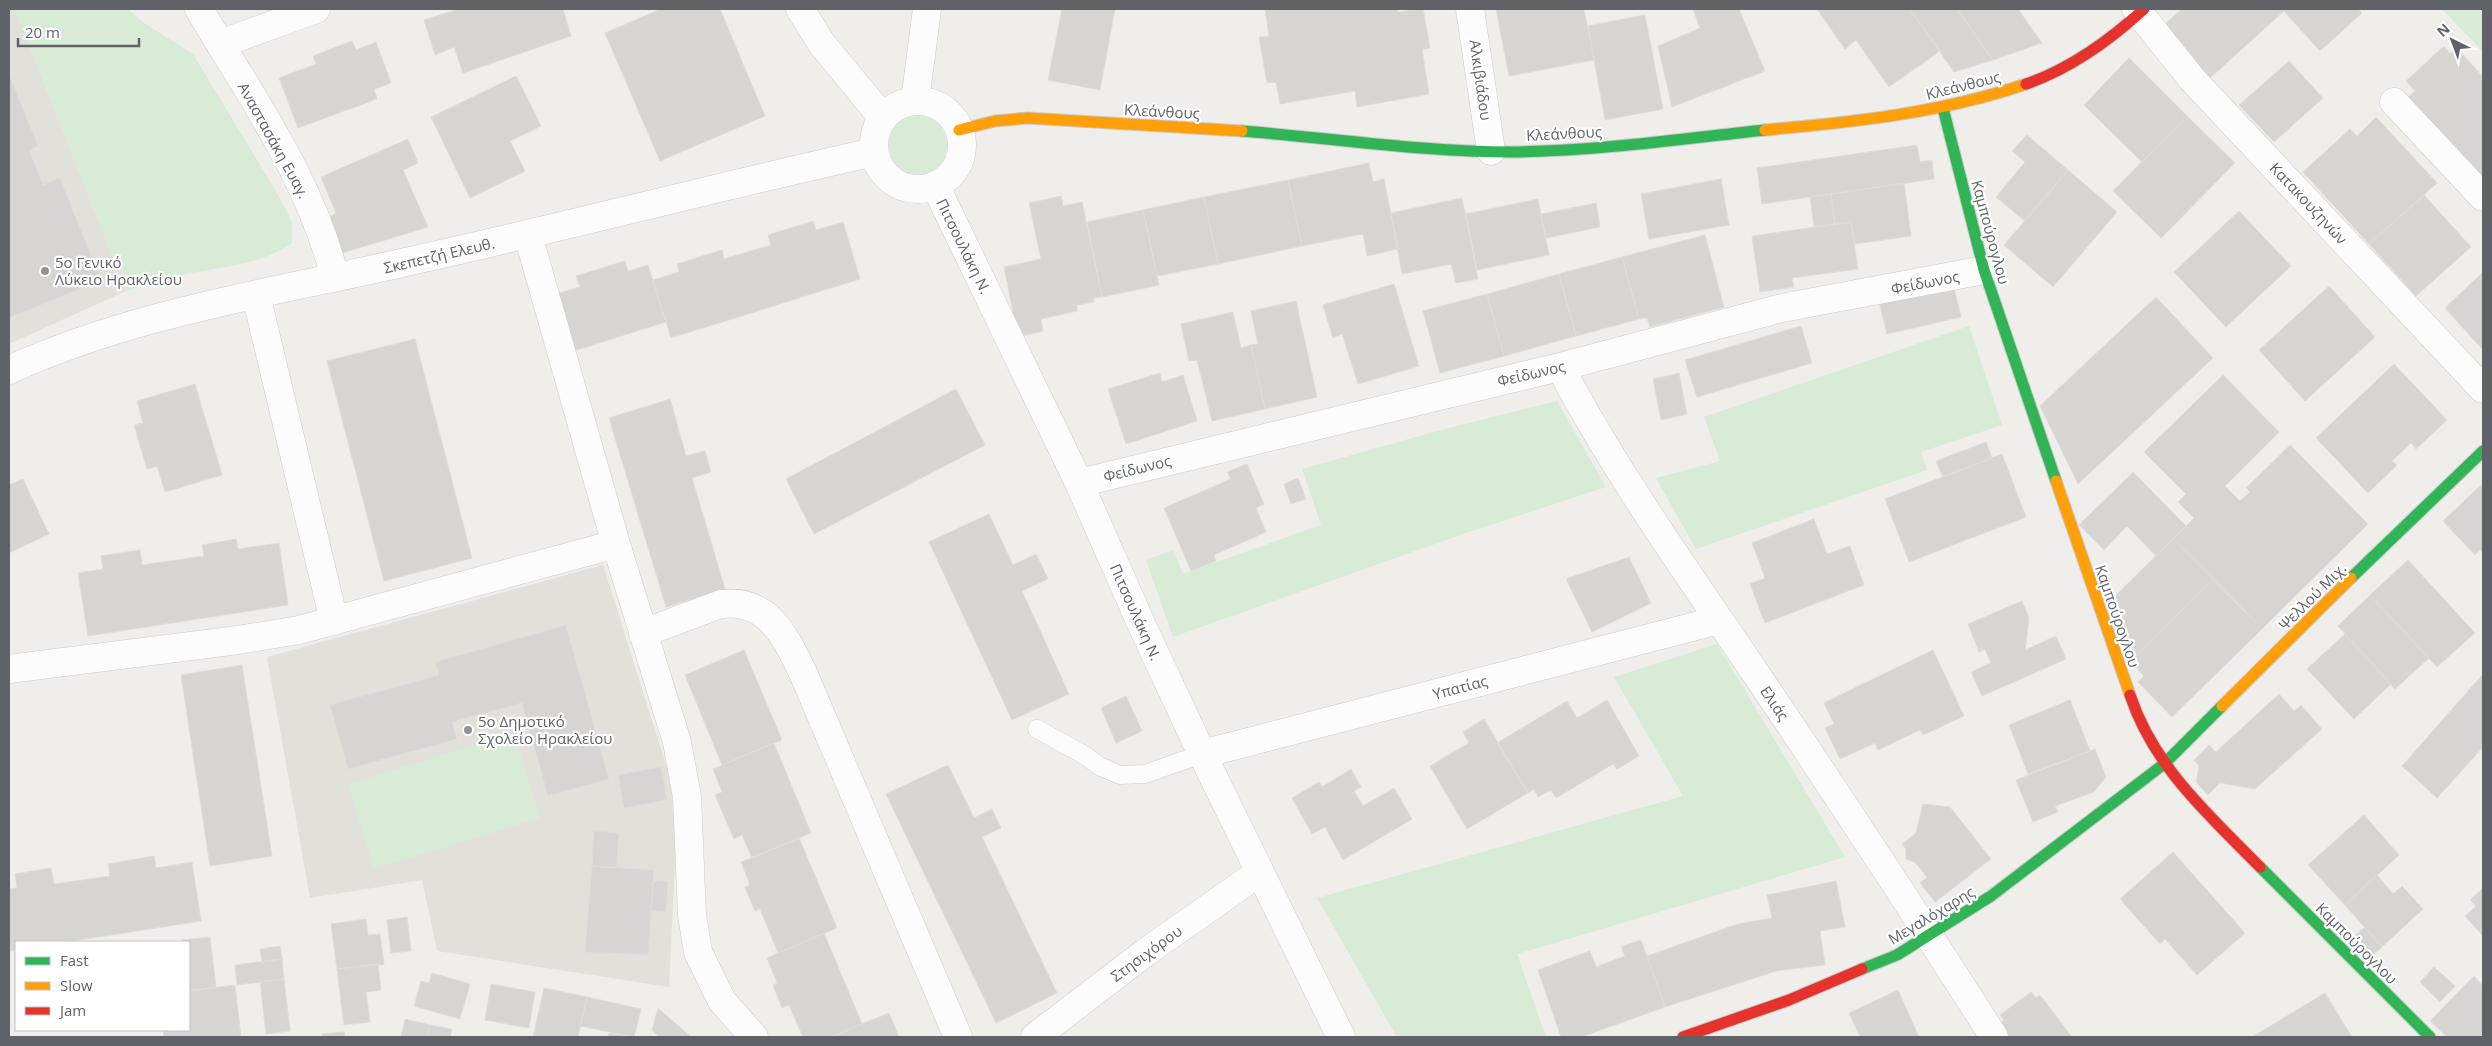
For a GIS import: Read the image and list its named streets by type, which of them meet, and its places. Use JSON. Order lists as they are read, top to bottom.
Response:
{
  "streets": {
    "street": [
      "Αλκιβιάδου",
      "Κλεάνθους",
      "Αναστασάκη Ευαγ.",
      "Κατακουζηνών",
      "Καμπούρογλου",
      "Πιτσουλάκη Ν.",
      "Σκεπετζή Ελευθ.",
      "Φείδωνος",
      "Ψελλού Μιχ.",
      "Υπατίας",
      "Ελιάς",
      "Μεγαλόχαρης",
      "Στησιχόρου"
    ]
  },
  "crossings": [
    ["Αλκιβιάδου", "Κλεάνθους"],
    ["Κλεάνθους", "Κατακουζηνών"],
    ["Κλεάνθους", "Καμπούρογλου"],
    ["Κλεάνθους", "Πιτσουλάκη Ν."],
    ["Κλεάνθους", "Σκεπετζή Ελευθ."],
    ["Αναστασάκη Ευαγ.", "Σκεπετζή Ελευθ."],
    ["Καμπούρογλου", "Φείδωνος"],
    ["Καμπούρογλου", "Ψελλού Μιχ."],
    ["Καμπούρογλου", "Μεγαλόχαρης"],
    ["Πιτσουλάκη Ν.", "Σκεπετζή Ελευθ."],
    ["Πιτσουλάκη Ν.", "Φείδωνος"],
    ["Πιτσουλάκη Ν.", "Υπατίας"],
    ["Πιτσουλάκη Ν.", "Στησιχόρου"],
    ["Φείδωνος", "Ελιάς"],
    ["Ψελλού Μιχ.", "Μεγαλόχαρης"],
    ["Υπατίας", "Ελιάς"],
    ["Ελιάς", "Μεγαλόχαρης"]
  ],
  "places": ["5ο Γενικό Λύκειο Ηρακλείου", "5ο Δημοτικό Σχολείο Ηρακλείου"],
  "legend": ["Fast", "Slow", "Jam"],
  "scale_bar": "20 m",
  "north": "top left"
}
